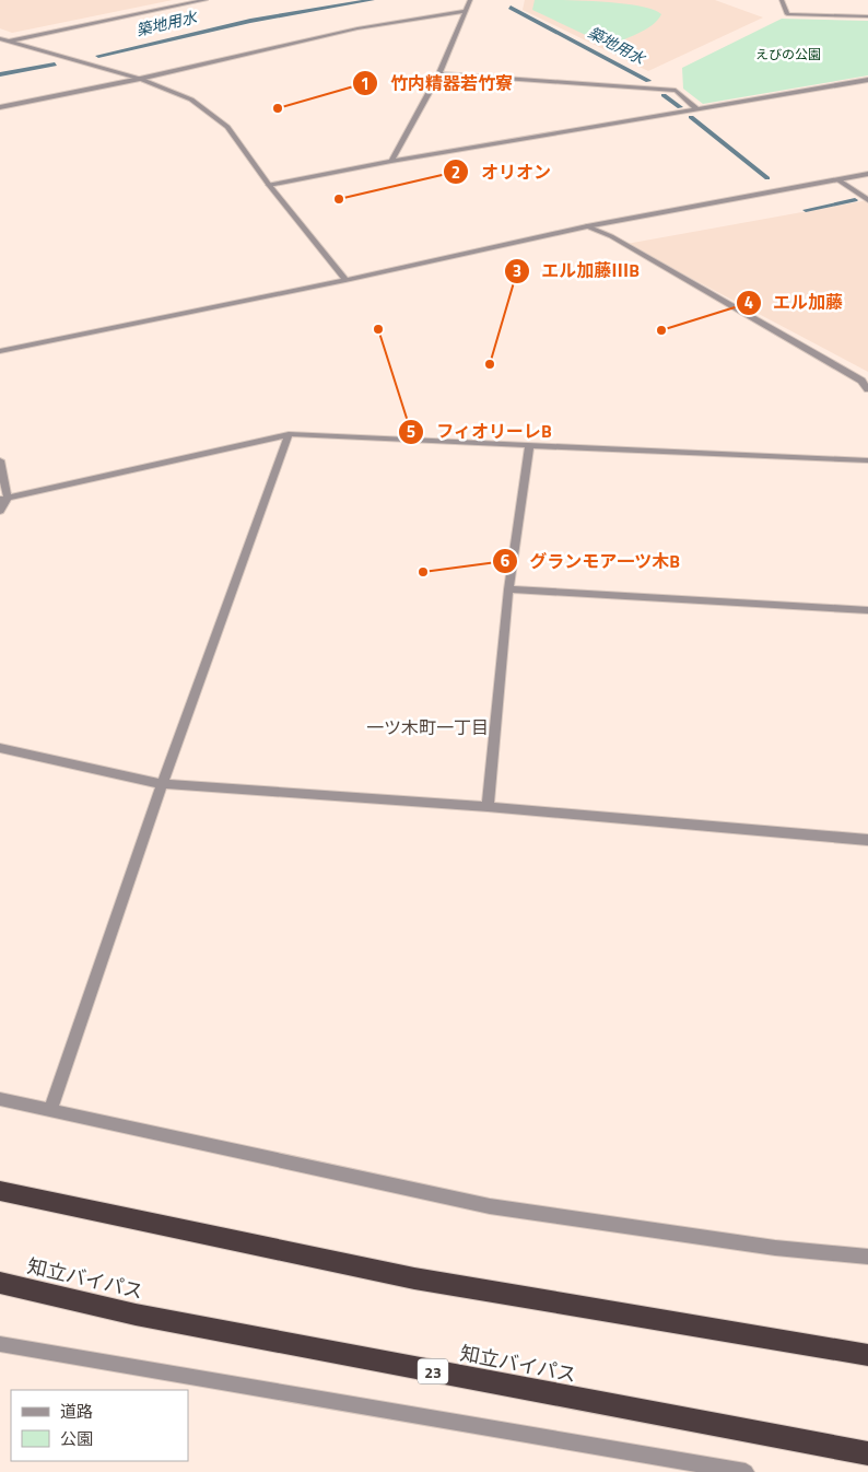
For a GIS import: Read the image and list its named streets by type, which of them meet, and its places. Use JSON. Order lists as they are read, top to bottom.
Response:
{
  "streets": {
    "highway": ["知立バイパス", "23"]
  },
  "districts": ["一ツ木町一丁目"],
  "water": ["築地用水"],
  "parks": ["えびの公園"],
  "places": [
    "竹内精器若竹寮",
    "オリオン",
    "フィオリーレB",
    "エル加藤",
    "エル加藤ⅢB",
    "グランモア一ツ木B"
  ],
  "legend": ["道路", "公園"]
}
